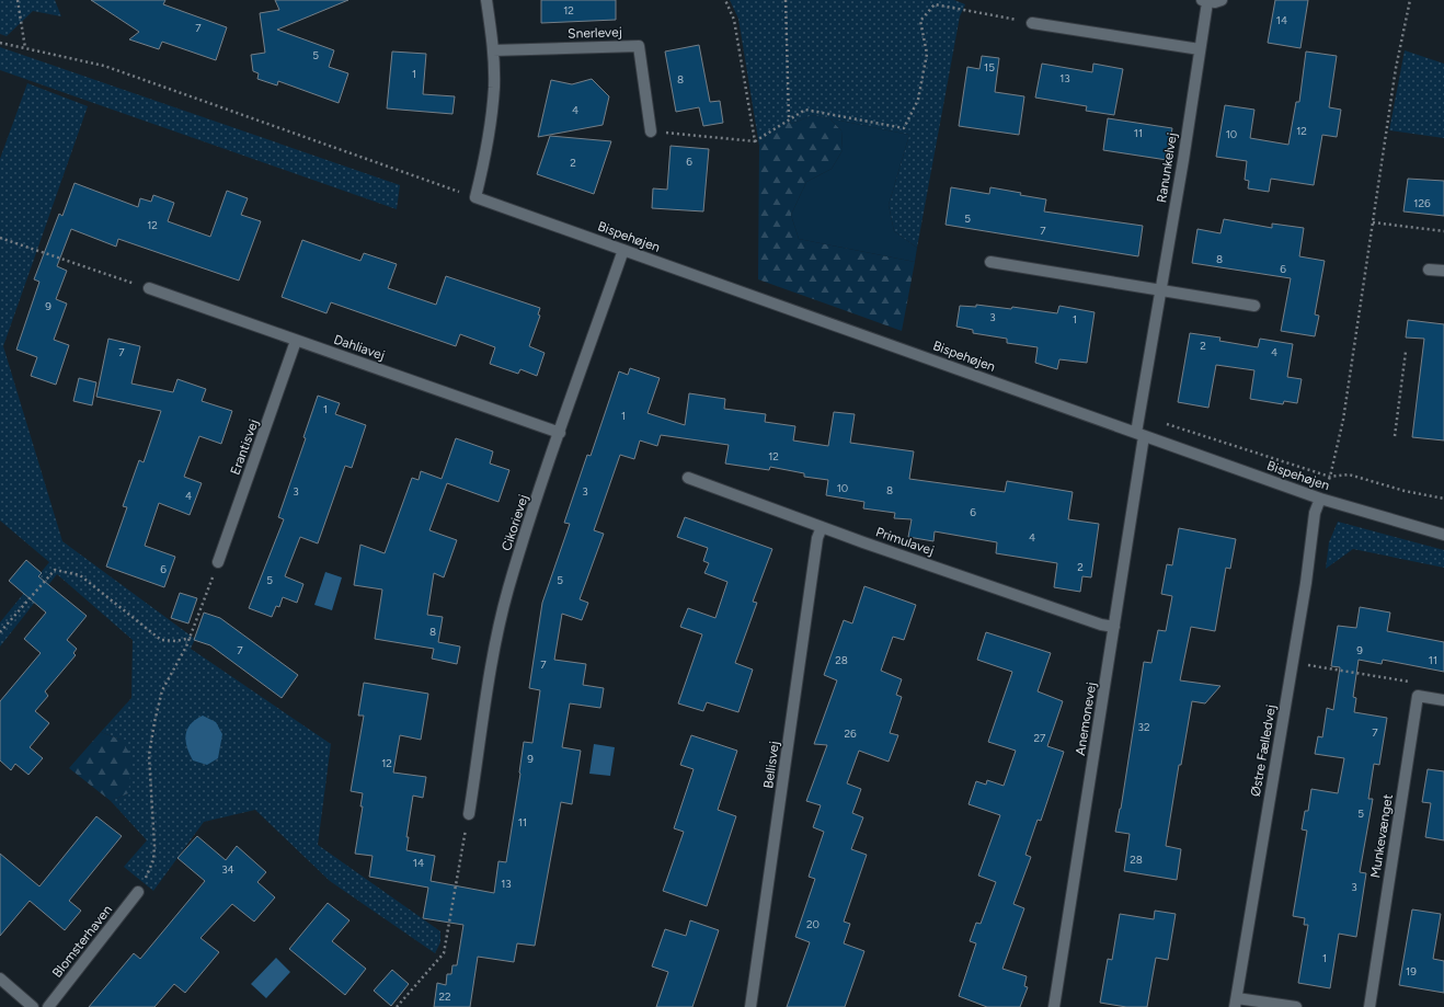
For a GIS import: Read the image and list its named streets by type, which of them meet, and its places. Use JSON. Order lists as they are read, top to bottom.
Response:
{
  "streets": {
    "street": [
      "Snerlevej",
      "Ranunkelvej",
      "Bispehøjen",
      "Dahliavej",
      "Erantisvej",
      "Cikorievej",
      "Primulavej",
      "Anemonevej",
      "Østre Fælledvej",
      "Bellisvej",
      "Munkevænget",
      "Blomsterhaven"
    ]
  },
  "crossings": [
    ["Ranunkelvej", "Bispehøjen"],
    ["Ranunkelvej", "Anemonevej"],
    ["Bispehøjen", "Cikorievej"],
    ["Bispehøjen", "Anemonevej"],
    ["Bispehøjen", "Østre Fælledvej"],
    ["Dahliavej", "Erantisvej"],
    ["Dahliavej", "Cikorievej"],
    ["Primulavej", "Anemonevej"],
    ["Primulavej", "Bellisvej"]
  ],
  "house_numbers": [
    "12",
    "14",
    "7",
    "5",
    "15",
    "1",
    "13",
    "8",
    "4",
    "12",
    "11",
    "10",
    "6",
    "2",
    "126",
    "5",
    "12",
    "7",
    "8",
    "6",
    "9",
    "3",
    "1",
    "2",
    "7",
    "4",
    "1",
    "1",
    "12",
    "10",
    "8",
    "3",
    "3",
    "4",
    "6",
    "4",
    "2",
    "6",
    "5",
    "5",
    "8",
    "7",
    "9",
    "28",
    "11",
    "7",
    "32",
    "7",
    "26",
    "27",
    "9",
    "12",
    "5",
    "11",
    "28",
    "14",
    "34",
    "13",
    "3",
    "20",
    "1",
    "19",
    "22"
  ]
}
